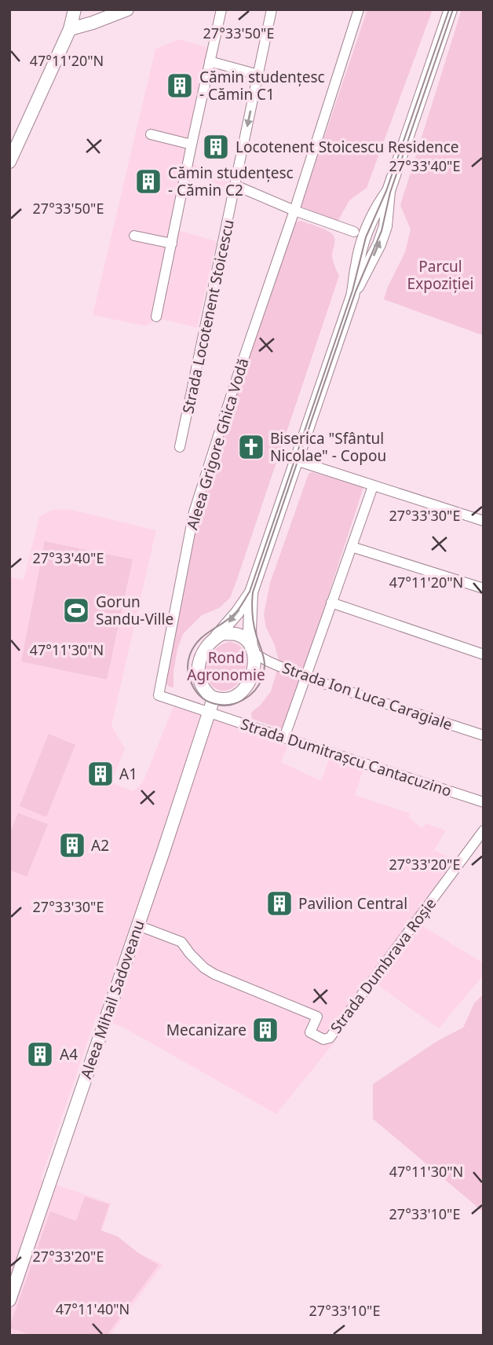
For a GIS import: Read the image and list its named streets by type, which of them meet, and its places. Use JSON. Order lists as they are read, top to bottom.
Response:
{
  "streets": {
    "main road": ["Aleea Mihail Sadoveanu"],
    "street": [
      "Strada Locotenent Stoicescu",
      "Aleea Grigore Ghica Vodă",
      "Strada Ion Luca Caragiale",
      "Strada Dumitrașcu Cantacuzino",
      "Strada Dumbrava Roșie"
    ]
  },
  "crossings": [
    ["Aleea Grigore Ghica Vodă", "Strada Dumitrașcu Cantacuzino"],
    ["Strada Ion Luca Caragiale", "Aleea Mihail Sadoveanu"],
    ["Strada Dumitrașcu Cantacuzino", "Aleea Mihail Sadoveanu"],
    ["Strada Dumbrava Roșie", "Aleea Mihail Sadoveanu"]
  ],
  "parks": ["Parcul Expoziției", "Rond Agronomie"],
  "places": {
    "building": [
      "Cămin studențesc - Cămin C1",
      "Locotenent Stoicescu Residence",
      "Cămin studențesc - Cămin C2",
      "A1",
      "A2",
      "Pavilion Central",
      "Mecanizare",
      "A4"
    ],
    "church": ["Biserica \"Sfântul Nicolae\" - Copou"],
    "sports": ["Gorun Sandu-Ville"]
  },
  "coordinates": [
    "27°33'50\"E",
    "47°11'20\"N",
    "27°33'40\"E",
    "27°33'30\"E",
    "47°11'30\"N",
    "27°33'20\"E",
    "27°33'10\"E",
    "47°11'40\"N"
  ]
}
